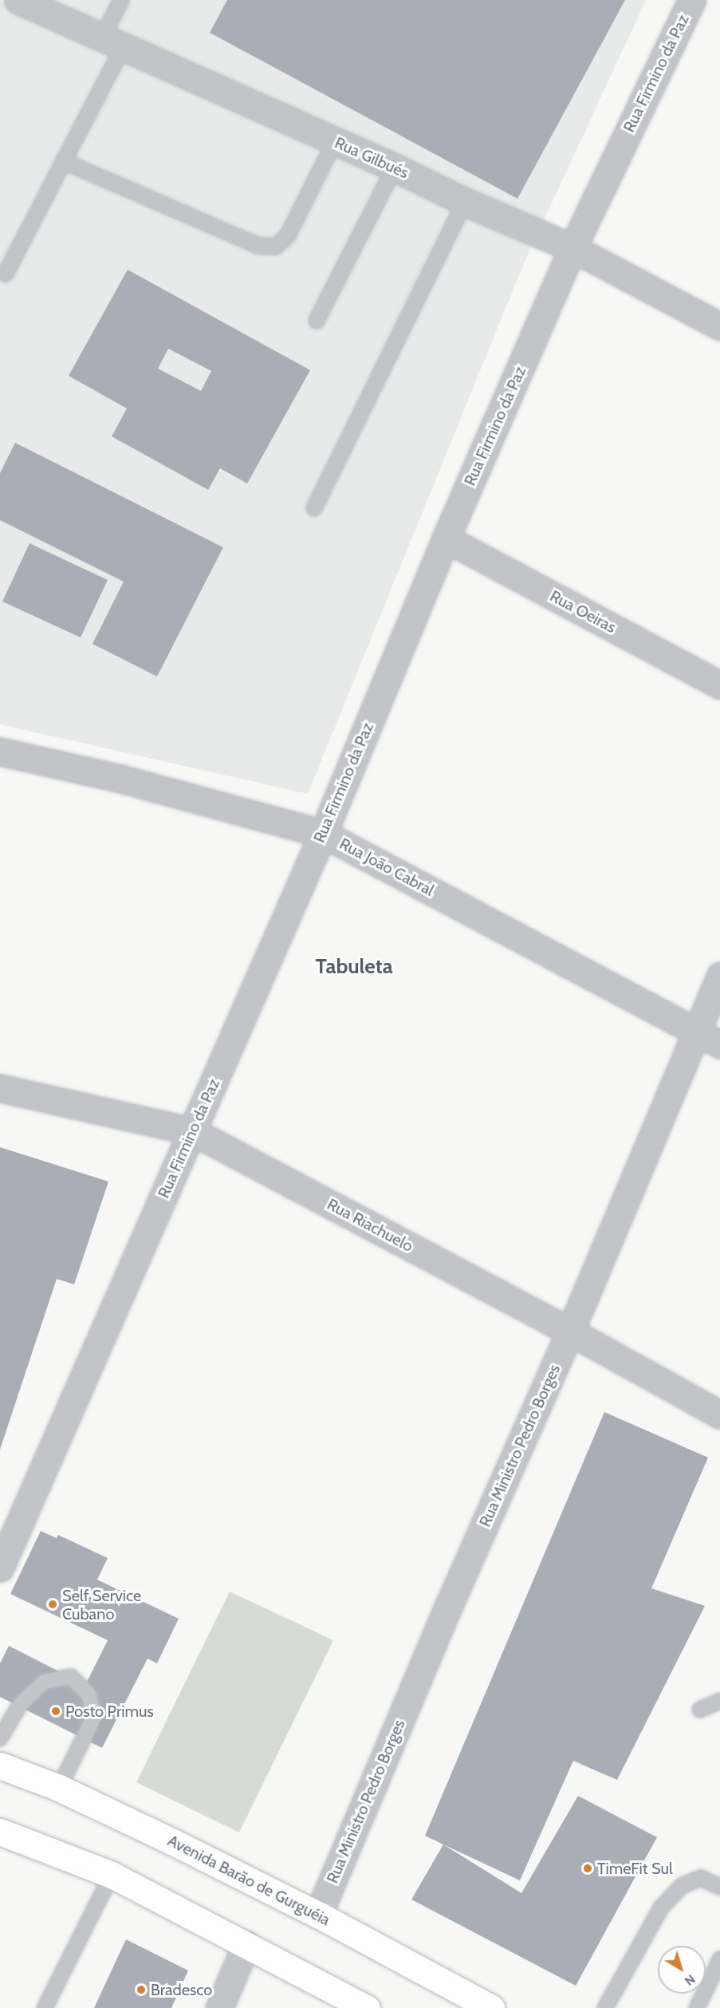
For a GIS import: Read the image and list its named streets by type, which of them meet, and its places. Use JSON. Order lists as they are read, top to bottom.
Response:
{
  "streets": {
    "main road": ["Avenida Barão de Gurguéia"],
    "street": [
      "Rua Firmino da Paz",
      "Rua Gilbués",
      "Rua Oeiras",
      "Rua João Cabral",
      "Rua Riachuelo",
      "Rua Ministro Pedro Borges"
    ]
  },
  "crossings": [
    ["Rua Firmino da Paz", "Rua Gilbués"],
    ["Rua Firmino da Paz", "Rua Oeiras"],
    ["Rua Firmino da Paz", "Rua João Cabral"],
    ["Rua Firmino da Paz", "Rua Riachuelo"],
    ["Rua João Cabral", "Rua Ministro Pedro Borges"],
    ["Rua Riachuelo", "Rua Ministro Pedro Borges"],
    ["Rua Ministro Pedro Borges", "Avenida Barão de Gurguéia"]
  ],
  "districts": ["Tabuleta"],
  "places": [
    "Self Service Cubano",
    "Posto Primus",
    "TimeFit Sul",
    "Bradesco"
  ],
  "north": "bottom right"
}
